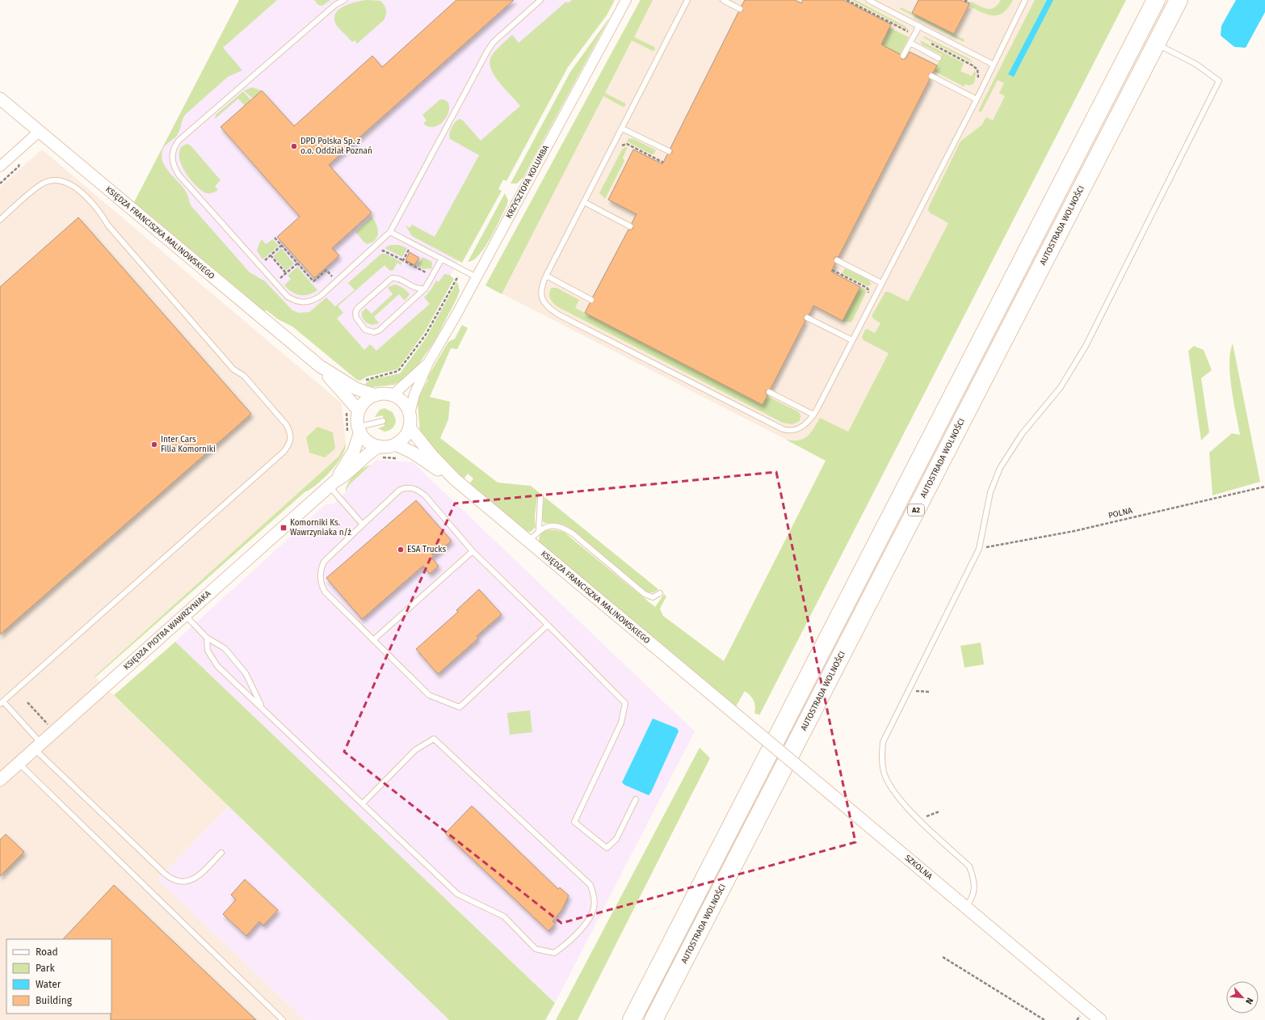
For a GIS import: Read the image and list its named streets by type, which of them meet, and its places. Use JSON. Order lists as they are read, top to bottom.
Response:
{
  "streets": {
    "highway": ["AUTOSTRADA WOLNOŚCI", "A2"],
    "street": [
      "KRZYSZTOFA KOLUMBA",
      "KSIĘDZA FRANCISZKA MALINOWSKIEGO",
      "KSIĘDZA PIOTRA WAWRZYNIAKA",
      "SZKOLNA"
    ],
    "path": ["POLNA"]
  },
  "crossings": [
    ["KRZYSZTOFA KOLUMBA", "KSIĘDZA FRANCISZKA MALINOWSKIEGO"],
    ["KRZYSZTOFA KOLUMBA", "KSIĘDZA PIOTRA WAWRZYNIAKA"],
    ["KSIĘDZA FRANCISZKA MALINOWSKIEGO", "KSIĘDZA PIOTRA WAWRZYNIAKA"],
    ["KSIĘDZA FRANCISZKA MALINOWSKIEGO", "SZKOLNA"]
  ],
  "places": {
    "other": ["DPD Polska Sp. z o.o. Oddział Poznań", "Inter Cars Filia Komorniki", "ESA Trucks"],
    "transit": ["Komorniki Ks. Wawrzyniaka n/ż"]
  },
  "legend": [
    "Road",
    "Park",
    "Water",
    "Building"
  ],
  "north": "bottom right"
}
